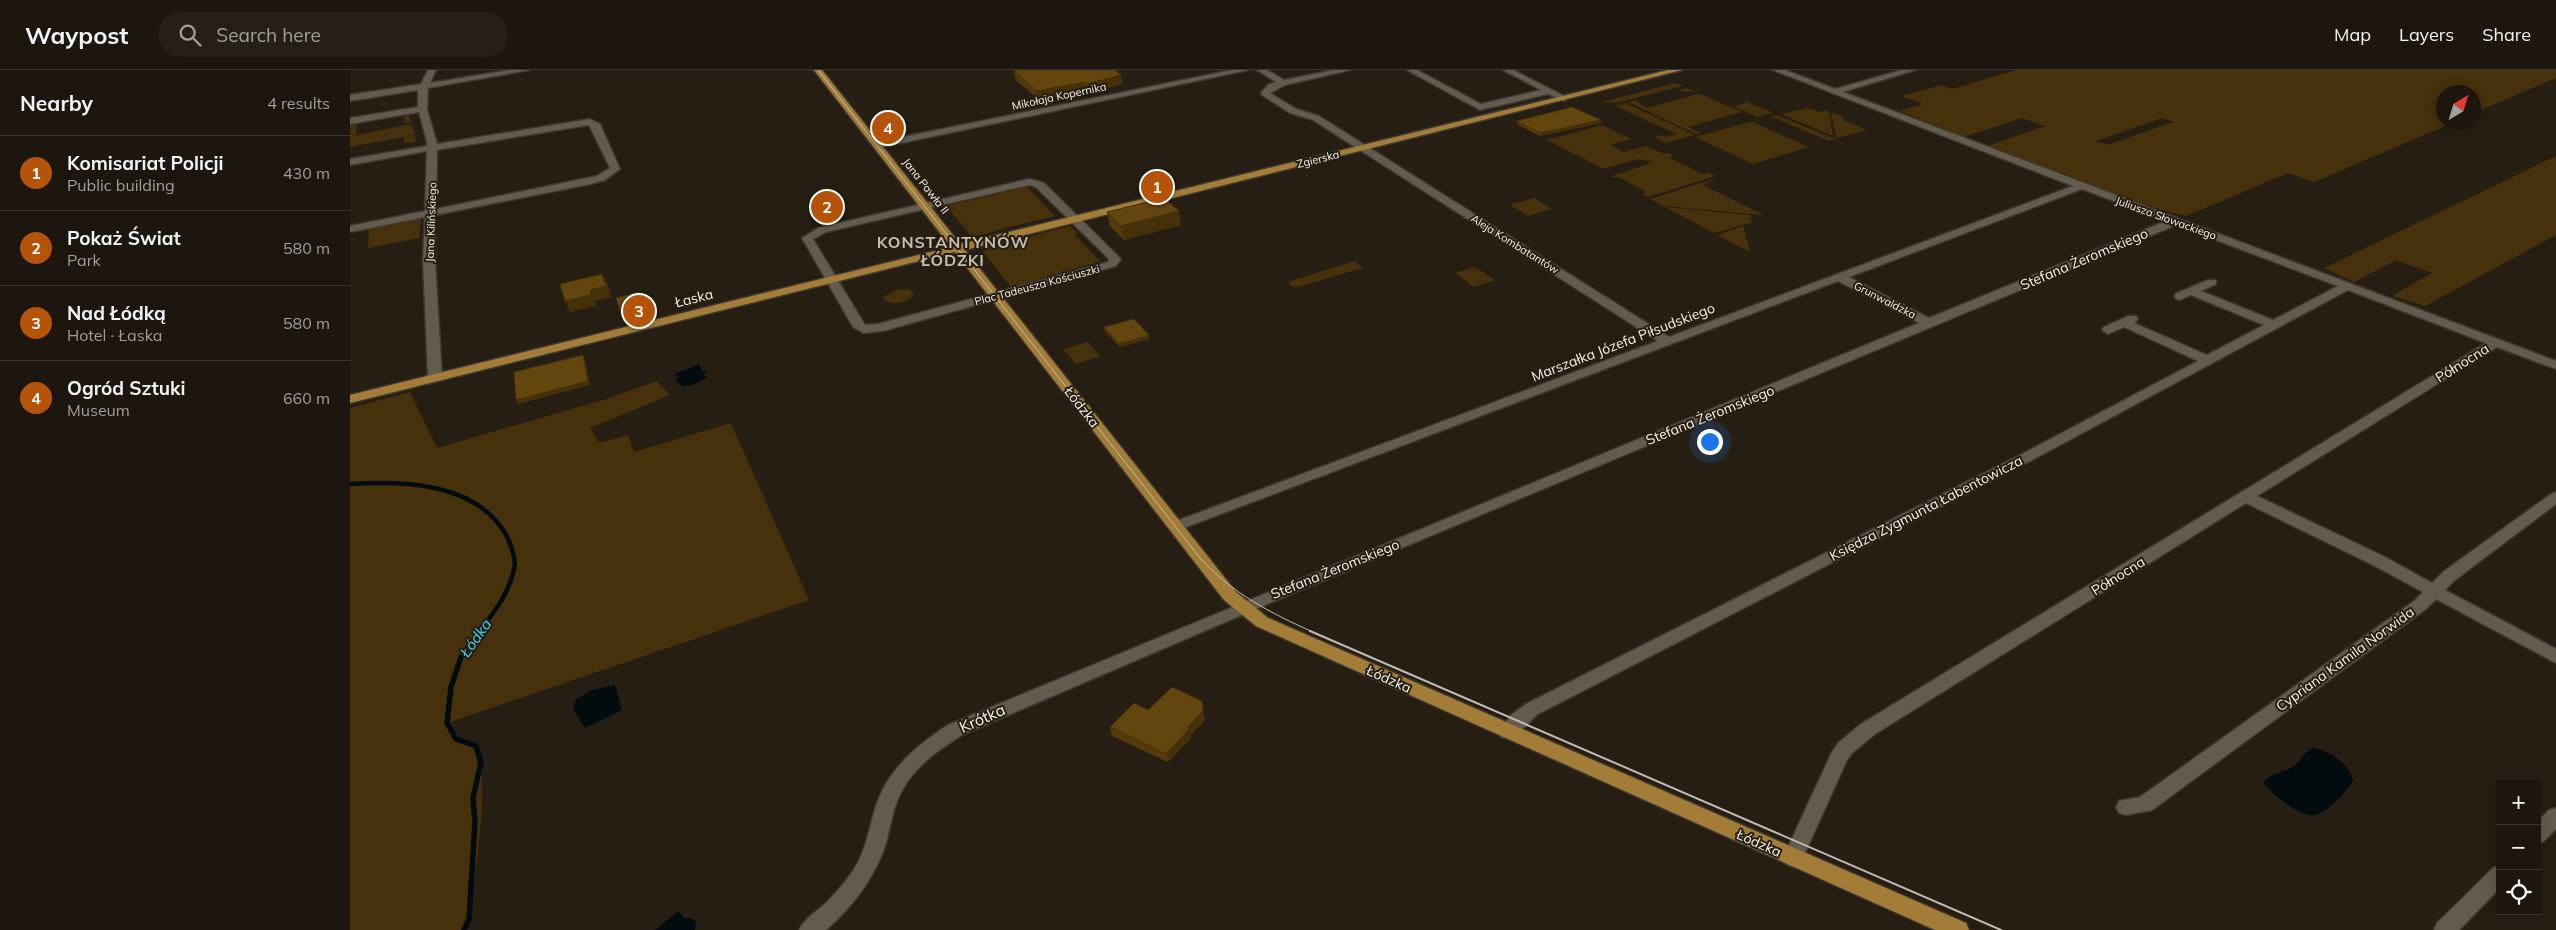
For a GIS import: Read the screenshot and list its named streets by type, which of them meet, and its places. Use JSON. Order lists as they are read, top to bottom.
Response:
{
  "streets": {
    "main road": [
      "Zgierska",
      "Jana Pawła II",
      "Łaska",
      "Łódzka"
    ],
    "street": [
      "Mikołaja Kopernika",
      "Juliusza Słowackiego",
      "Jana Kilińskiego",
      "Aleja Kombatantów",
      "Stefana Żeromskiego",
      "Plac Tadeusza Kościuszki",
      "Grunwaldzka",
      "Marszałka Józefa Piłsudskiego",
      "Północna",
      "Księdza Zygmunta Łabentowicza",
      "Cypriana Kamila Norwida",
      "Krótka"
    ]
  },
  "crossings": [
    ["Mikołaja Kopernika", "Jana Pawła II"],
    ["Zgierska", "Jana Pawła II"],
    ["Zgierska", "Aleja Kombatantów"],
    ["Zgierska", "Plac Tadeusza Kościuszki"],
    ["Zgierska", "Łaska"],
    ["Zgierska", "Łódzka"],
    ["Jana Pawła II", "Plac Tadeusza Kościuszki"],
    ["Jana Pawła II", "Łaska"],
    ["Jana Pawła II", "Łódzka"],
    ["Juliusza Słowackiego", "Stefana Żeromskiego"],
    ["Juliusza Słowackiego", "Marszałka Józefa Piłsudskiego"],
    ["Juliusza Słowackiego", "Północna"],
    ["Juliusza Słowackiego", "Księdza Zygmunta Łabentowicza"],
    ["Jana Kilińskiego", "Łaska"],
    ["Aleja Kombatantów", "Marszałka Józefa Piłsudskiego"],
    ["Stefana Żeromskiego", "Grunwaldzka"],
    ["Stefana Żeromskiego", "Łódzka"],
    ["Stefana Żeromskiego", "Krótka"],
    ["Plac Tadeusza Kościuszki", "Łaska"],
    ["Plac Tadeusza Kościuszki", "Łódzka"],
    ["Łaska", "Łódzka"],
    ["Grunwaldzka", "Marszałka Józefa Piłsudskiego"],
    ["Marszałka Józefa Piłsudskiego", "Łódzka"],
    ["Północna", "Łódzka"],
    ["Łódzka", "Księdza Zygmunta Łabentowicza"],
    ["Łódzka", "Krótka"]
  ],
  "districts": ["KONSTANTYNÓW ŁÓDZKI"],
  "water": ["Łódka"],
  "north": "top right",
  "page": {
    "header": "Waypost",
    "search": "Search here",
    "nav": ["Map", "Layers", "Share"],
    "heading": ["Nearby", "4 results"],
    "pins": [
      "4",
      "1",
      "2",
      "3"
    ],
    "list": [
      {
        "mark": "1",
        "name": "Komisariat Policji",
        "note": "Public building",
        "value": "430 m"
      },
      {
        "mark": "2",
        "name": "Pokaż Świat",
        "note": "Park",
        "value": "580 m"
      },
      {
        "mark": "3",
        "name": "Nad Łódką",
        "note": "Hotel · Łaska",
        "value": "580 m"
      },
      {
        "mark": "4",
        "name": "Ogród Sztuki",
        "note": "Museum",
        "value": "660 m"
      }
    ],
    "map_buttons": ["+", "−"]
  }
}
